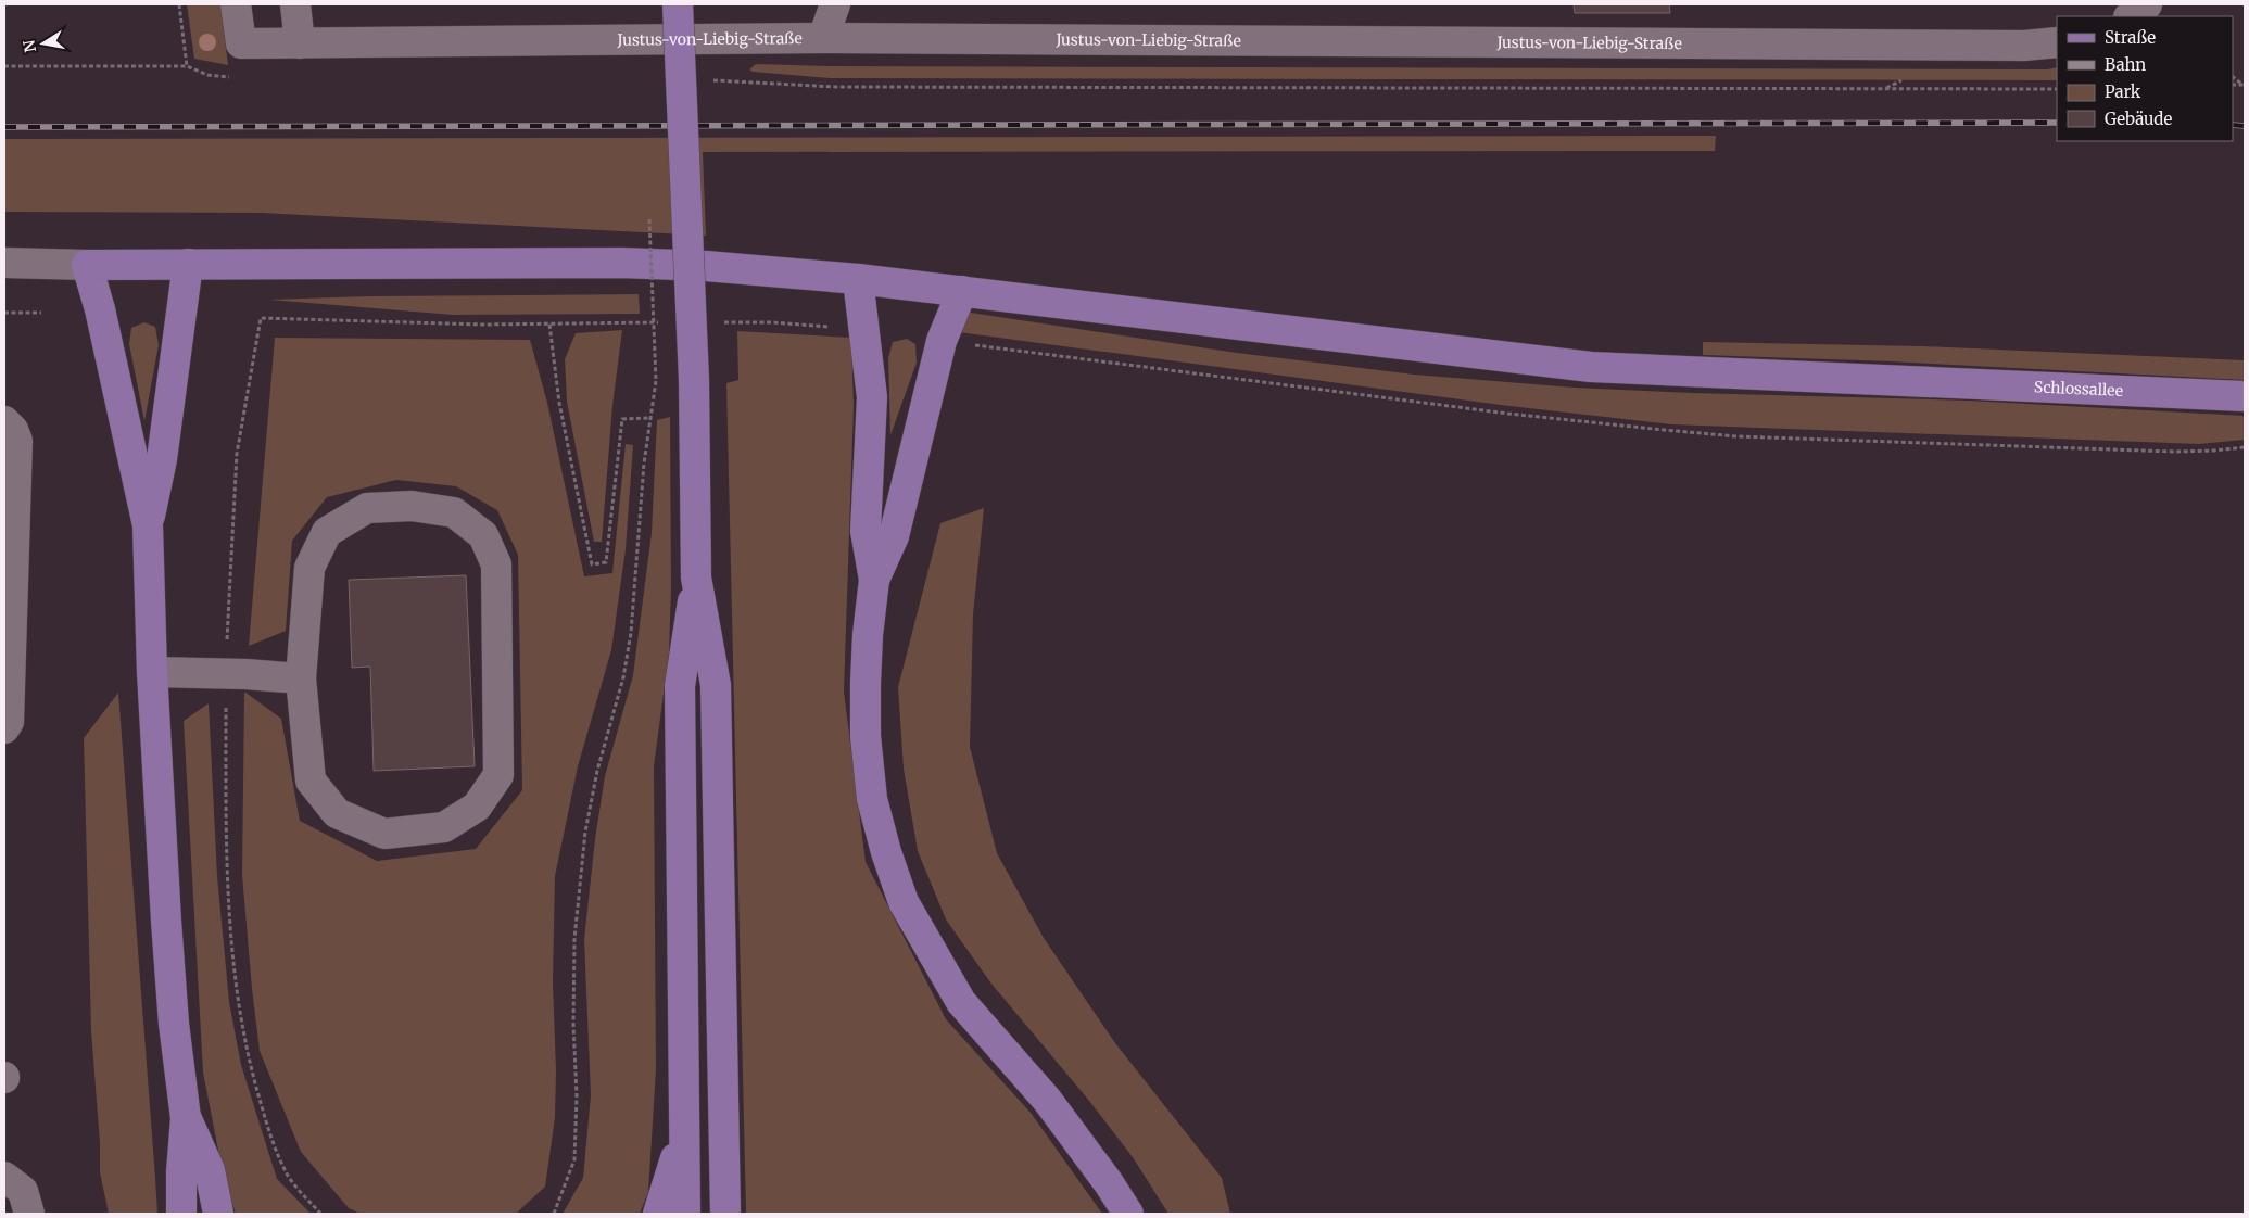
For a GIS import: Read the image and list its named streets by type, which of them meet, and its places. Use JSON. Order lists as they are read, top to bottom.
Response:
{
  "streets": {
    "main road": ["Schlossallee"],
    "street": ["Justus-von-Liebig-Straße"]
  },
  "legend": [
    "Straße",
    "Bahn",
    "Park",
    "Gebäude"
  ],
  "north": "left"
}
